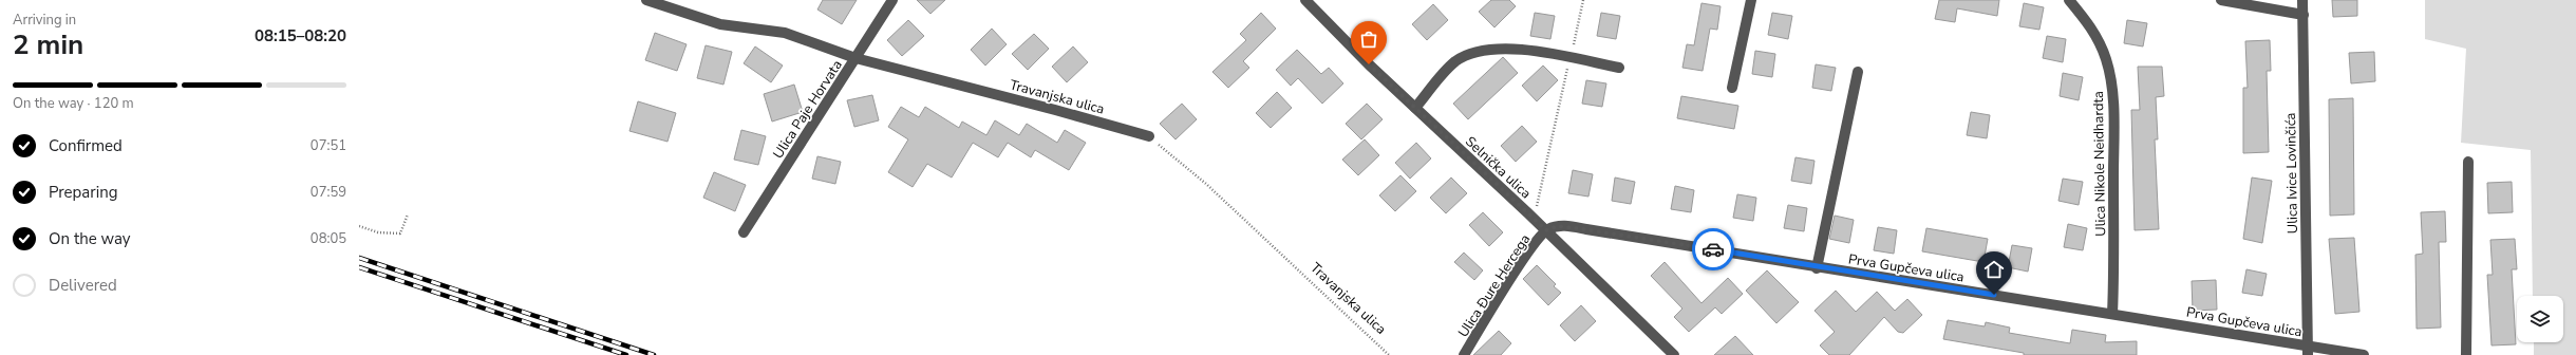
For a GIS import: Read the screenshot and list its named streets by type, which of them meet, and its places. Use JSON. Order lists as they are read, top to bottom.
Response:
{
  "streets": {
    "street": [
      "Travanjska ulica",
      "Ulica Paje Horvata",
      "Ulica Nikole Neidhardta",
      "Selnička ulica",
      "Ulica Ivice Lovinčića",
      "Prva Gupčeva ulica",
      "Ulica Đure Hercega"
    ]
  },
  "crossings": [
    ["Travanjska ulica", "Ulica Paje Horvata"],
    ["Ulica Nikole Neidhardta", "Prva Gupčeva ulica"],
    ["Selnička ulica", "Prva Gupčeva ulica"],
    ["Selnička ulica", "Ulica Đure Hercega"],
    ["Ulica Ivice Lovinčića", "Prva Gupčeva ulica"],
    ["Prva Gupčeva ulica", "Ulica Đure Hercega"]
  ],
  "page": {
    "heading": ["2 min", "Arriving in", "08:15–08:20"],
    "bar": "On the way · 120 m",
    "list": [
      ["Confirmed", "07:51"],
      ["Preparing", "07:59"],
      ["On the way", "08:05"],
      "Delivered"
    ]
  }
}
